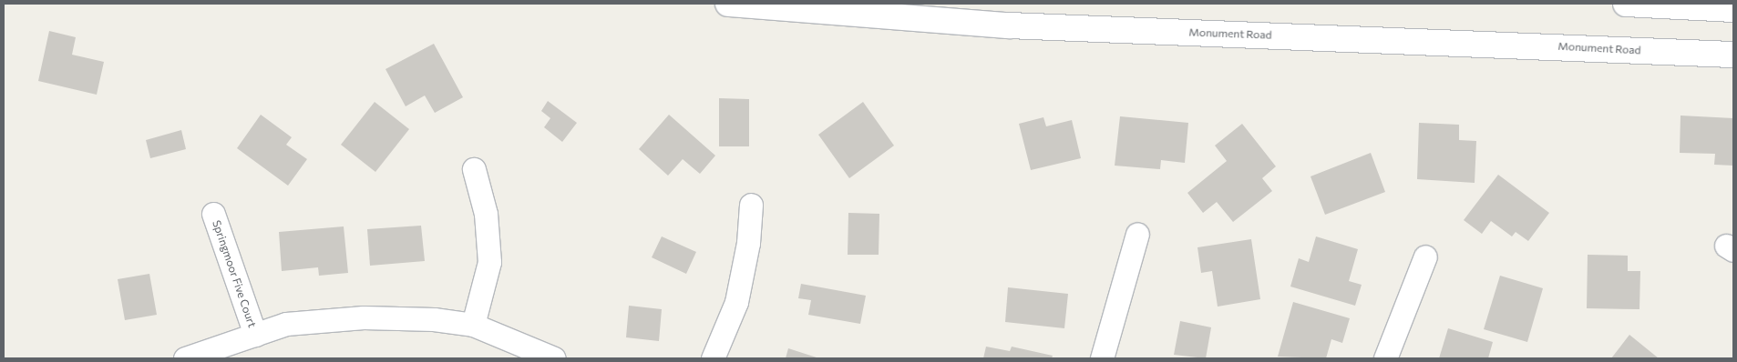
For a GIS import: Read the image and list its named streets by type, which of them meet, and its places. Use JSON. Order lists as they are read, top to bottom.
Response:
{
  "streets": {
    "street": ["Monument Road", "Springmoor Five Court"]
  }
}
